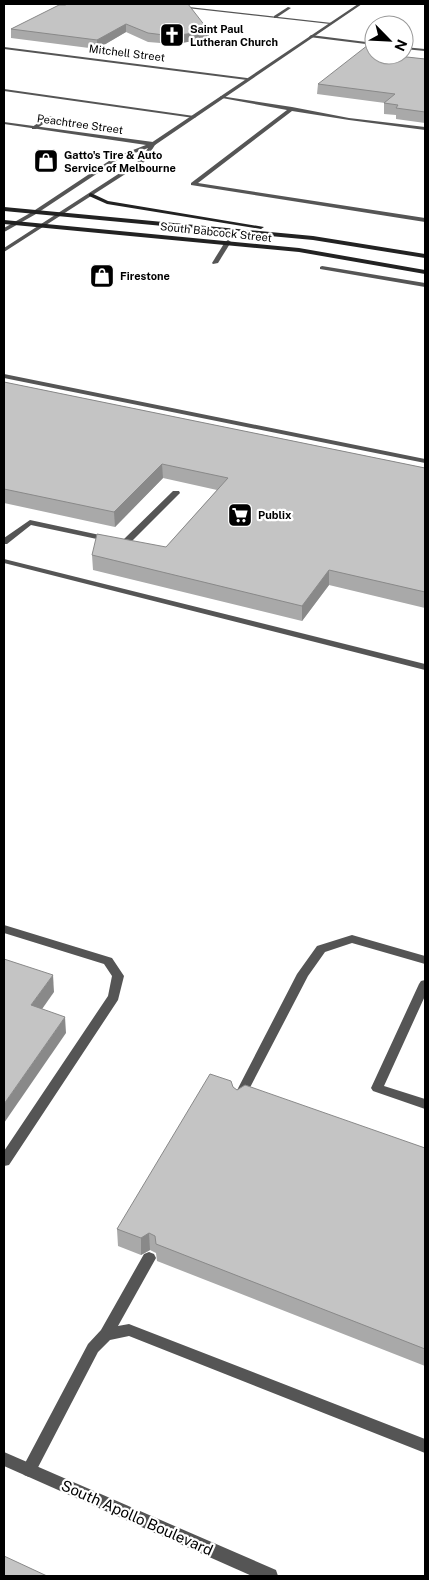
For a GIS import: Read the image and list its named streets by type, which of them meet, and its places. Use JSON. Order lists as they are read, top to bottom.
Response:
{
  "streets": {
    "main road": ["South Babcock Street"],
    "street": ["Mitchell Street", "Peachtree Street", "South Apollo Boulevard"]
  },
  "places": {
    "church": ["Saint Paul Lutheran Church"],
    "shop": ["Gatto's Tire & Auto Service of Melbourne", "Firestone"],
    "supermarket": ["Publix"]
  },
  "north": "bottom right"
}
